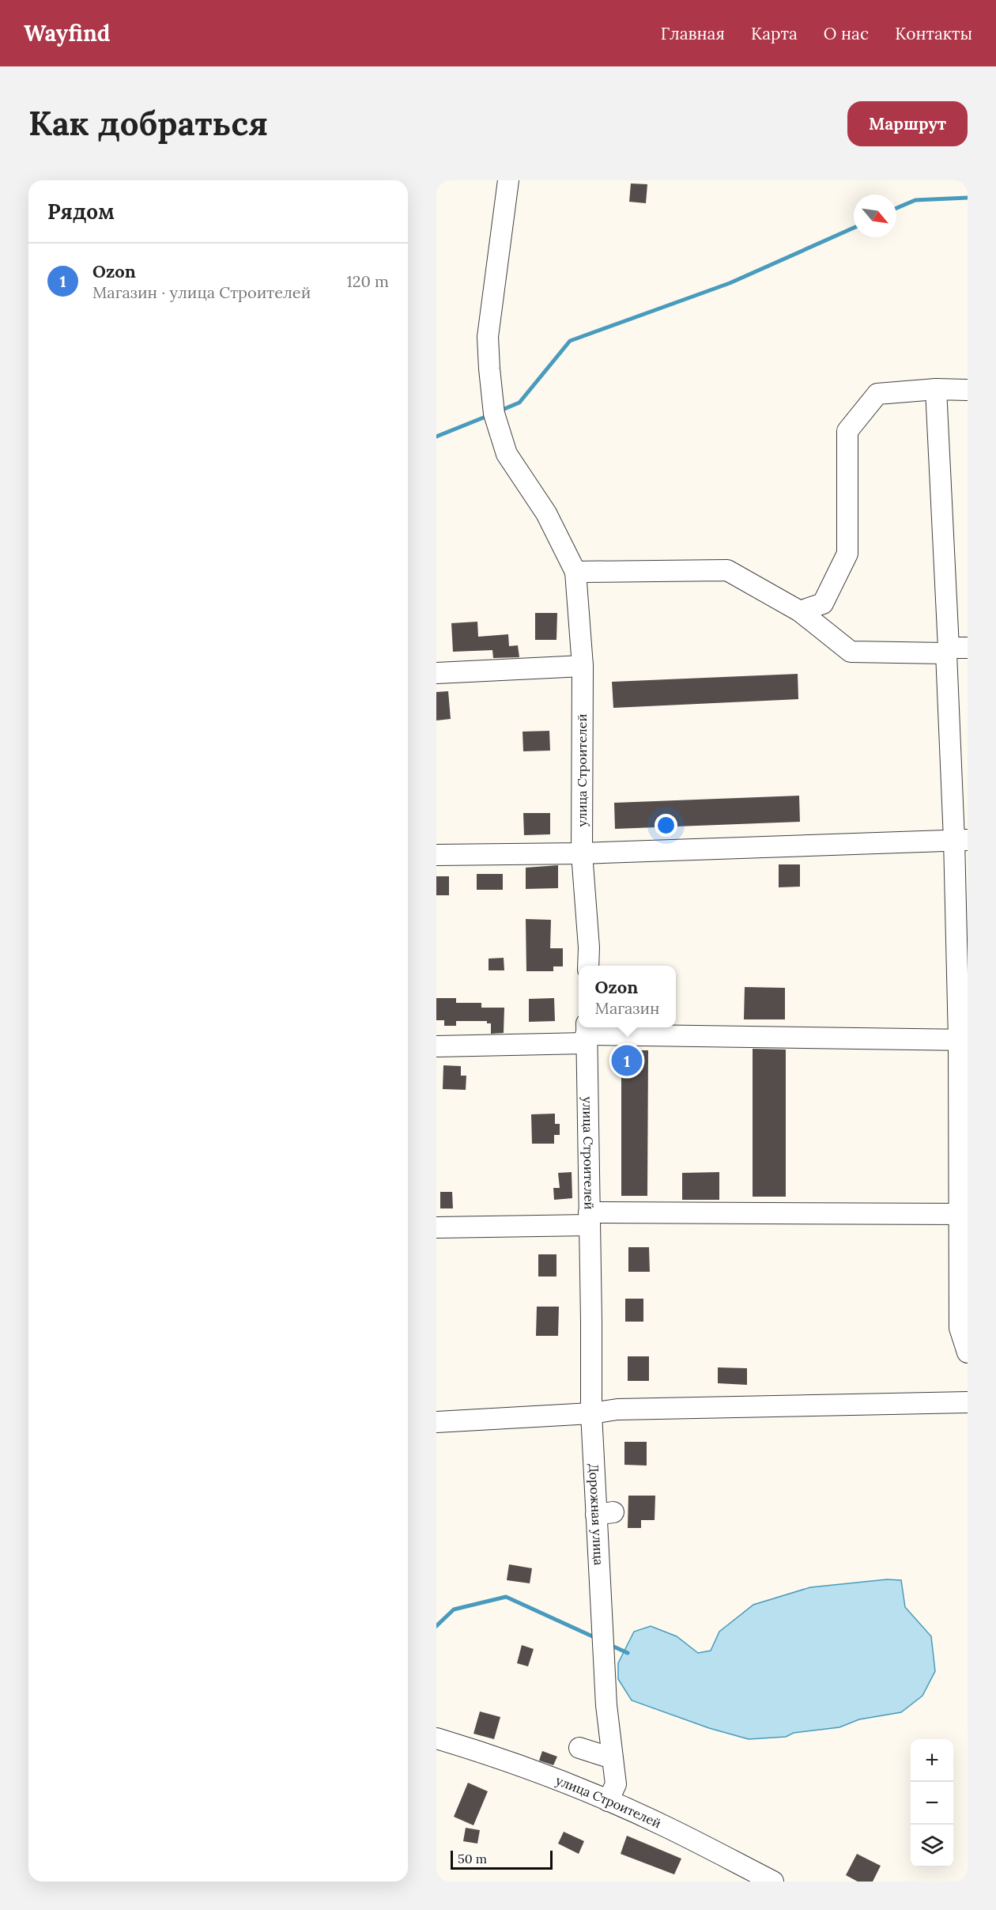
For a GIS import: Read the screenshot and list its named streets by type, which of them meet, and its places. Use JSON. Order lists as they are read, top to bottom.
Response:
{
  "streets": {
    "street": ["улица Строителей", "Дорожная улица"]
  },
  "crossings": [
    ["улица Строителей", "Дорожная улица"]
  ],
  "scale_bar": "50 m",
  "north": "bottom right",
  "page": {
    "header": "Wayfind",
    "nav": [
      "Главная",
      "Карта",
      "О нас",
      "Контакты"
    ],
    "buttons": "Маршрут",
    "title": "Как добраться",
    "heading": "Рядом",
    "list": [
      {
        "mark": "1",
        "name": "Ozon",
        "note": "Магазин · улица Строителей",
        "value": "120 m"
      }
    ],
    "popup": ["Ozon", "Магазин"],
    "pins": "1",
    "map_buttons": ["+", "−"],
    "scale": "50 m"
  }
}
